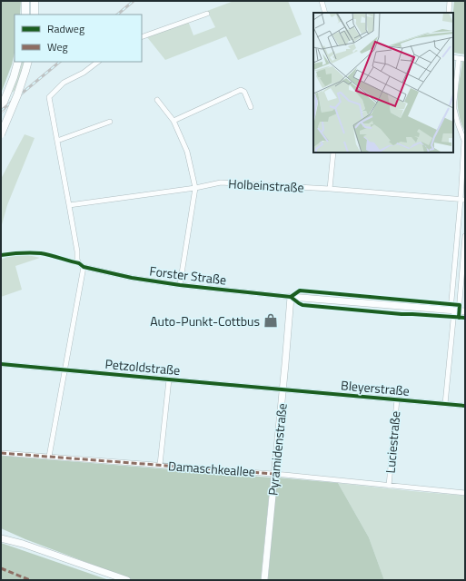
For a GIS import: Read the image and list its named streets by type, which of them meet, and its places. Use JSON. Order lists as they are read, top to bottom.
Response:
{
  "streets": {
    "main road": ["Forster Straße", "Pyramidenstraße"],
    "street": [
      "Holbeinstraße",
      "Petzoldstraße",
      "Bleyerstraße",
      "Luciestraße",
      "Damaschkeallee"
    ]
  },
  "crossings": [
    ["Forster Straße", "Pyramidenstraße"],
    ["Petzoldstraße", "Bleyerstraße"],
    ["Petzoldstraße", "Pyramidenstraße"],
    ["Bleyerstraße", "Luciestraße"],
    ["Bleyerstraße", "Pyramidenstraße"],
    ["Luciestraße", "Damaschkeallee"],
    ["Pyramidenstraße", "Damaschkeallee"]
  ],
  "places": {
    "shop": ["Auto-Punkt-Cottbus"]
  },
  "legend": ["Radweg", "Weg"]
}
